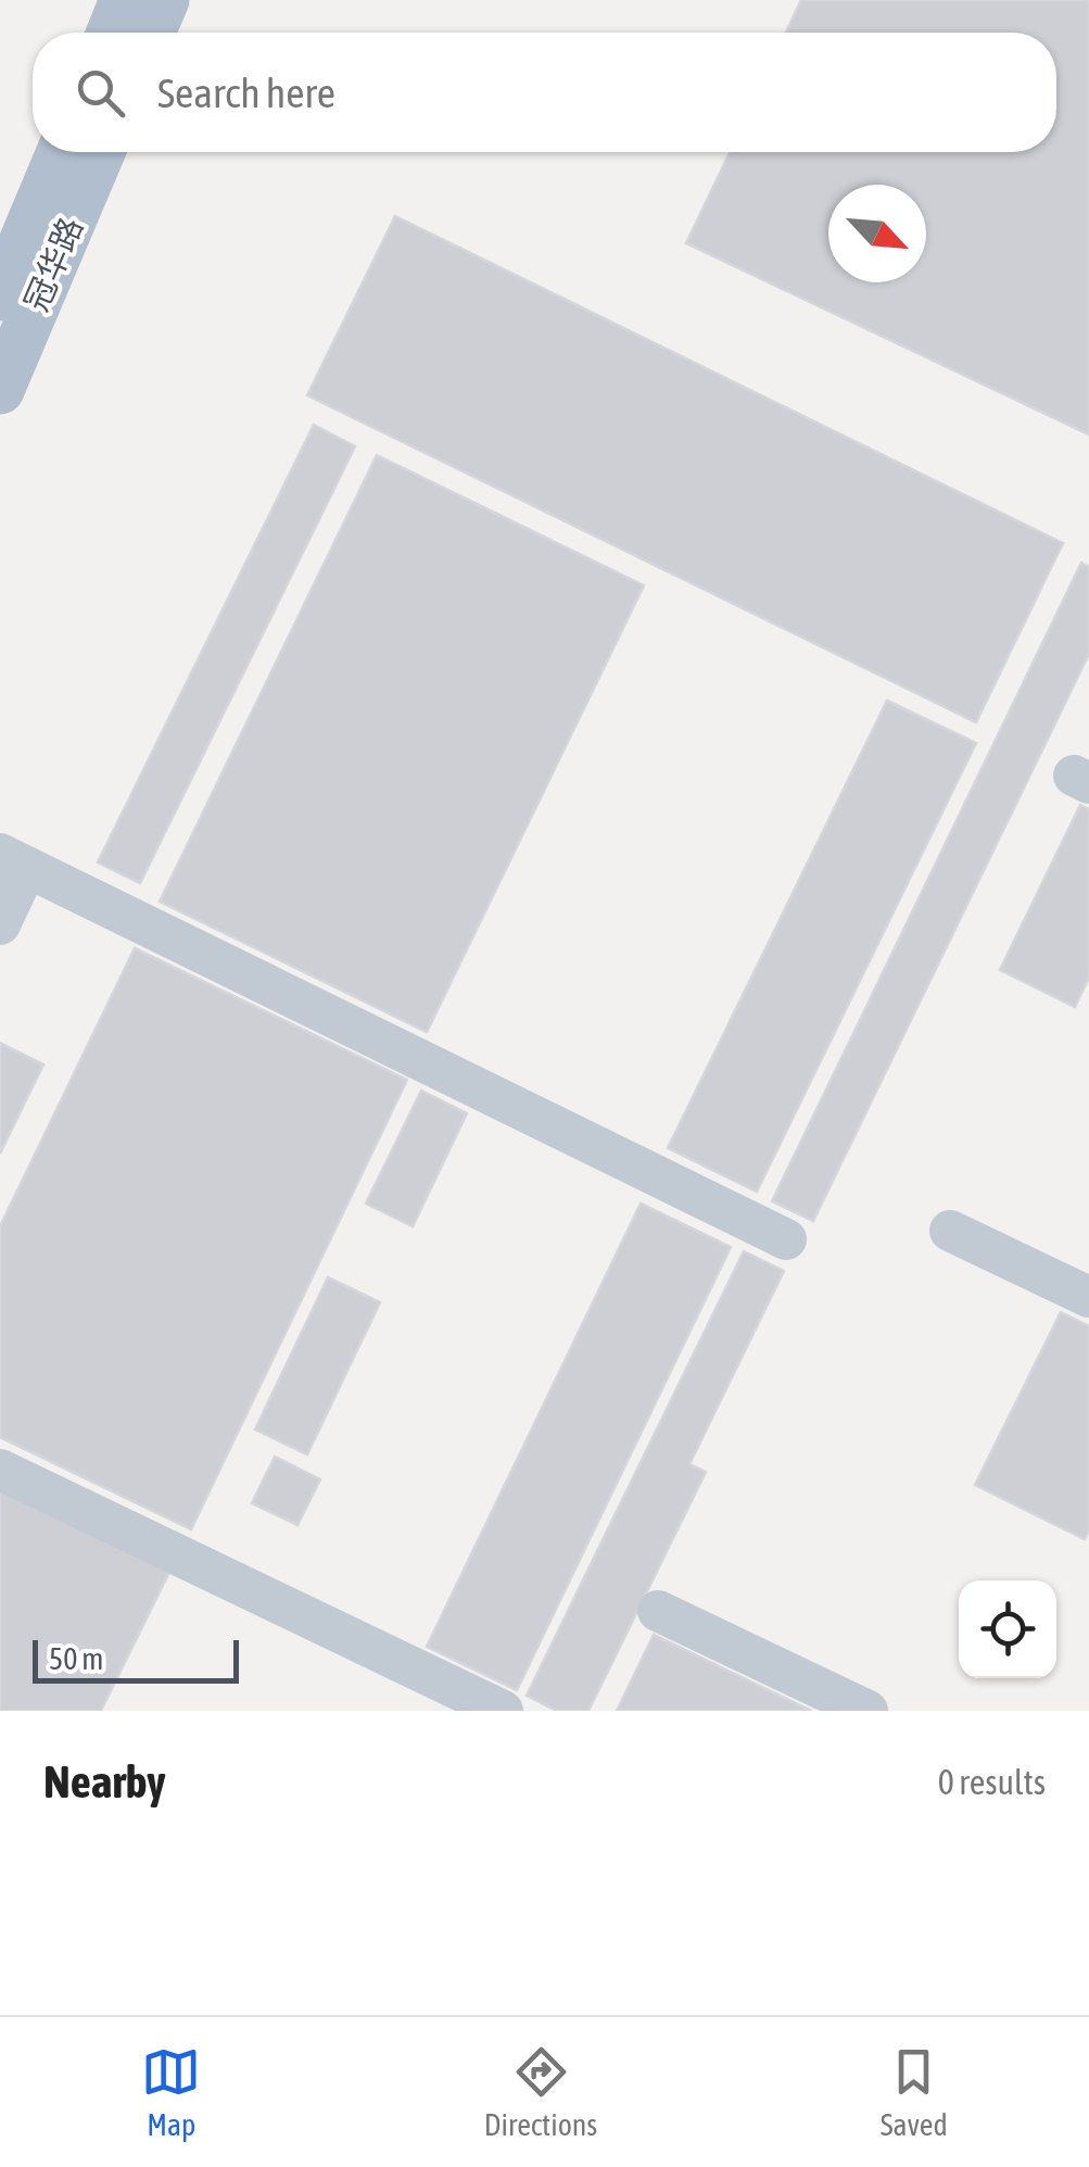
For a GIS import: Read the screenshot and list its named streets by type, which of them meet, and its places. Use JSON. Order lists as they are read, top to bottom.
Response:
{
  "streets": {
    "main road": ["冠华路"]
  },
  "scale_bar": "50 m",
  "north": "bottom right",
  "page": {
    "search": "Search here",
    "scale": "50 m",
    "heading": ["Nearby", "0 results"],
    "nav": ["Map", "Directions", "Saved"]
  }
}
